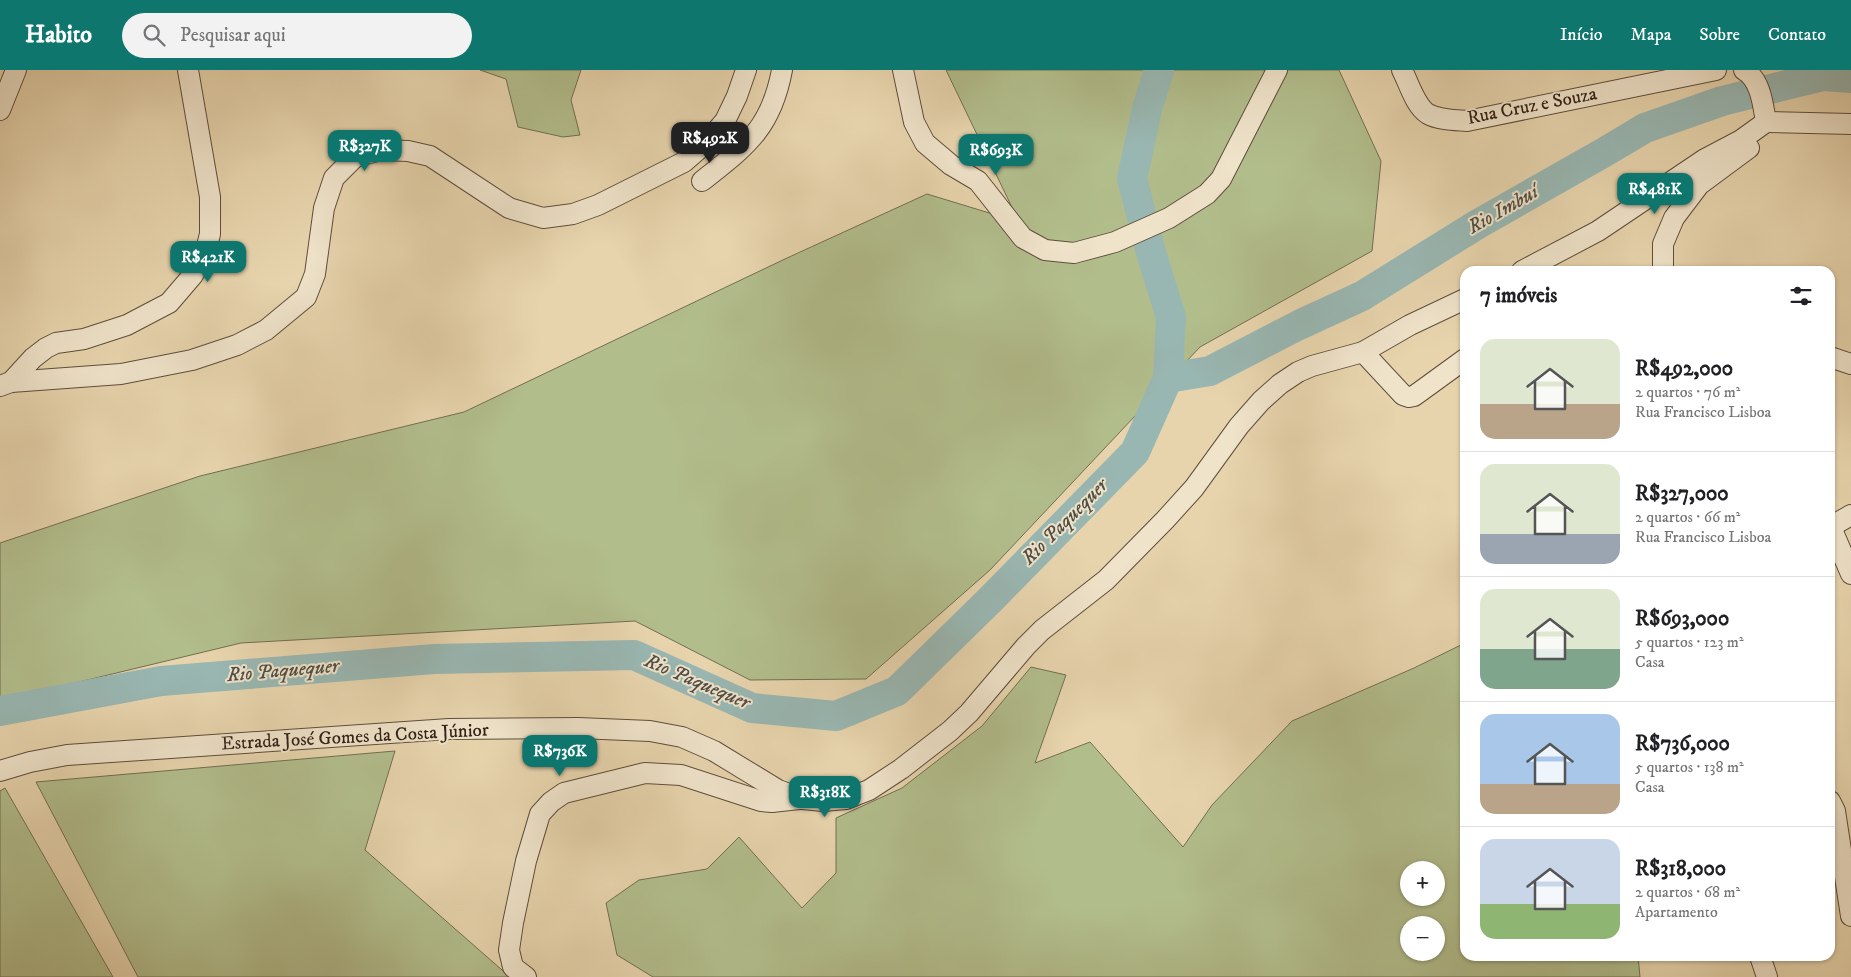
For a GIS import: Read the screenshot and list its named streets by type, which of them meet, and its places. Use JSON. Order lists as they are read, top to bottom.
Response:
{
  "streets": {
    "street": ["Rua Cruz e Souza", "Estrada José Gomes da Costa Júnior"]
  },
  "water": ["Rio Imbuí", "Rio Paquequer"],
  "page": {
    "header": "Habito",
    "search": "Pesquisar aqui",
    "nav": [
      "Início",
      "Mapa",
      "Sobre",
      "Contato"
    ],
    "price": [
      "R$492K",
      "R$327K",
      "R$693K",
      "R$481K",
      "R$421K",
      "R$736K",
      "R$318K"
    ],
    "heading": "7 imóveis",
    "list": [
      {
        "name": "R$492,000",
        "note": "2 quartos · 76 m² · Rua Francisco Lisboa"
      },
      {
        "name": "R$327,000",
        "note": "2 quartos · 66 m² · Rua Francisco Lisboa"
      },
      {
        "name": "R$693,000",
        "note": "5 quartos · 123 m² · Casa"
      },
      {
        "name": "R$736,000",
        "note": "5 quartos · 138 m² · Casa"
      },
      {
        "name": "R$318,000",
        "note": "2 quartos · 68 m² · Apartamento"
      }
    ],
    "map_buttons": ["+", "−"]
  }
}
